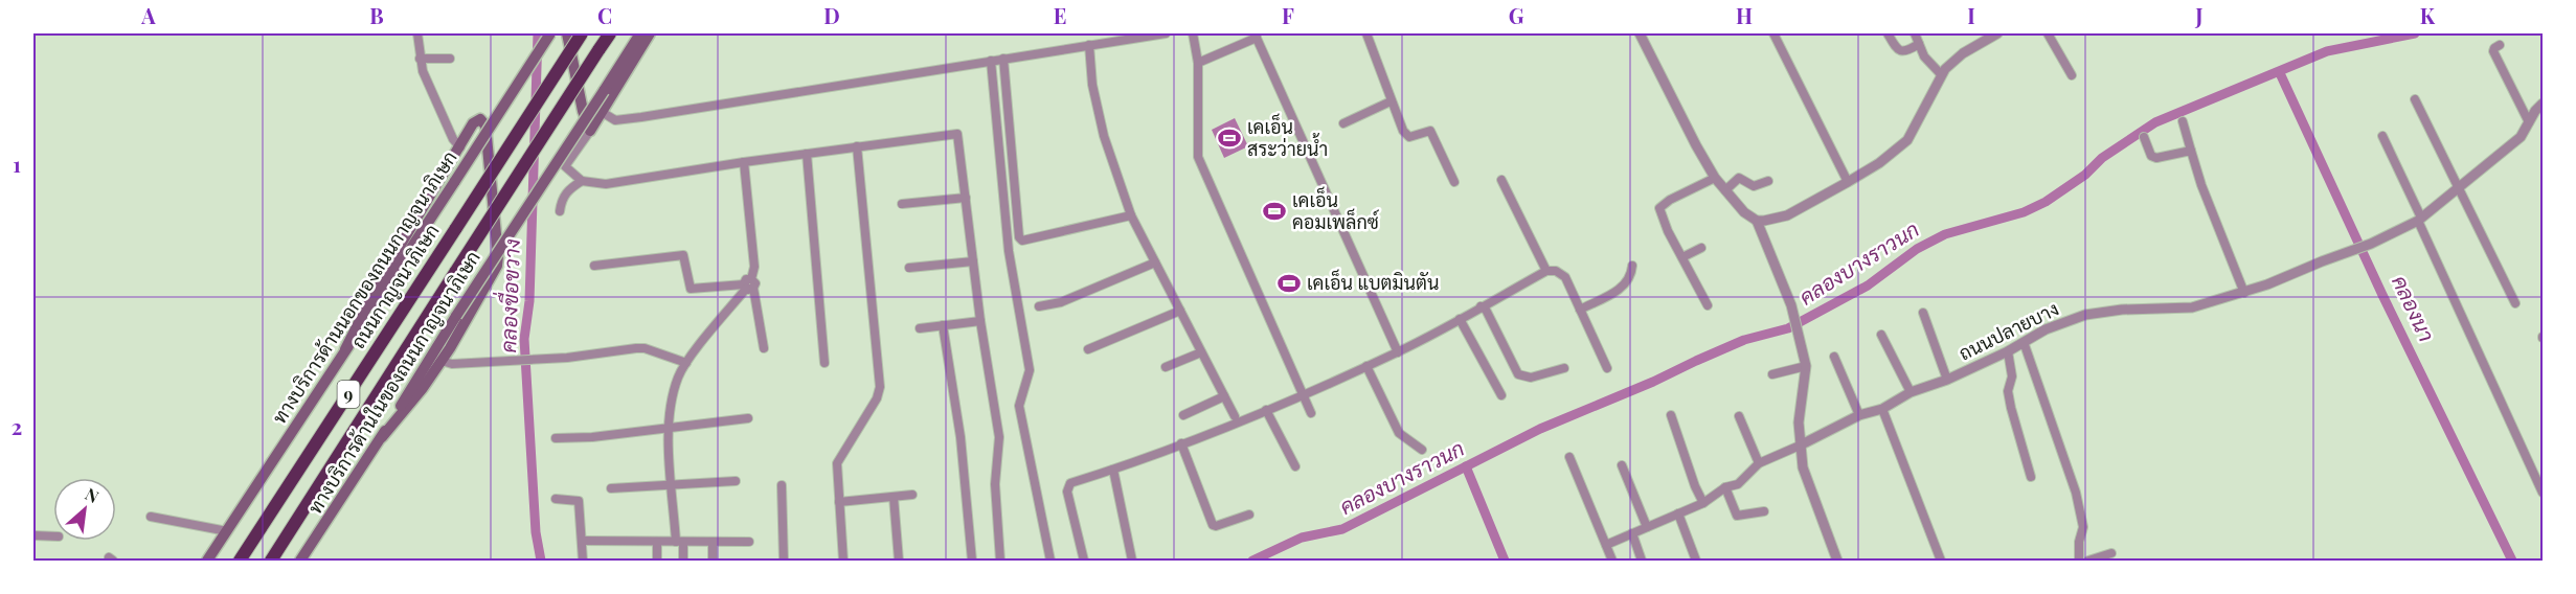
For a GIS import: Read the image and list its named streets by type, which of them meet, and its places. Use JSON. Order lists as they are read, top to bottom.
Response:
{
  "streets": {
    "highway": ["ถนนกาญจนาภิเษก", "9"],
    "main road": ["ทางบริการด้านนอกของถนนกาญจนาภิเษก", "ทางบริการด้านในของถนนกาญจนาภิเษก"],
    "street": ["ถนนปลายบาง"]
  },
  "water": ["คลองบางราวนก", "คลองขื่อขวาง", "คลองนา"],
  "places": {
    "sports": ["เคเอ็น สระว่ายน้ำ", "เคเอ็น คอมเพล็กซ์", "เคเอ็น แบตมินตัน"]
  },
  "north": "top right",
  "grid": {
    "columns": [
      "A",
      "B",
      "C",
      "D",
      "E",
      "F",
      "G",
      "H",
      "I",
      "J",
      "K"
    ],
    "rows": ["1", "2"]
  }
}
